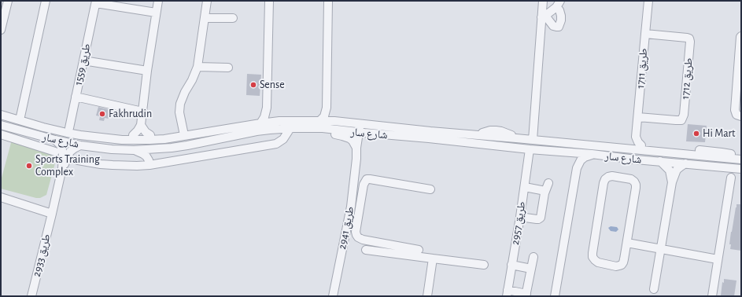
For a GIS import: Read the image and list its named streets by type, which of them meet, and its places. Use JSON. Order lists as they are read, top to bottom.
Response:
{
  "streets": {
    "street": [
      "طريق 1559",
      "طريق 1711",
      "طريق 1712",
      "شارع سار",
      "طريق 2957",
      "طريق 2941",
      "طريق 2933"
    ]
  },
  "crossings": [
    ["طريق 1711", "طريق 1712"],
    ["شارع سار", "طريق 2957"],
    ["شارع سار", "طريق 2941"],
    ["شارع سار", "طريق 2933"]
  ],
  "places": [
    "Sense",
    "Fakhrudin",
    "Hi Mart",
    "Sports Training Complex"
  ]
}
